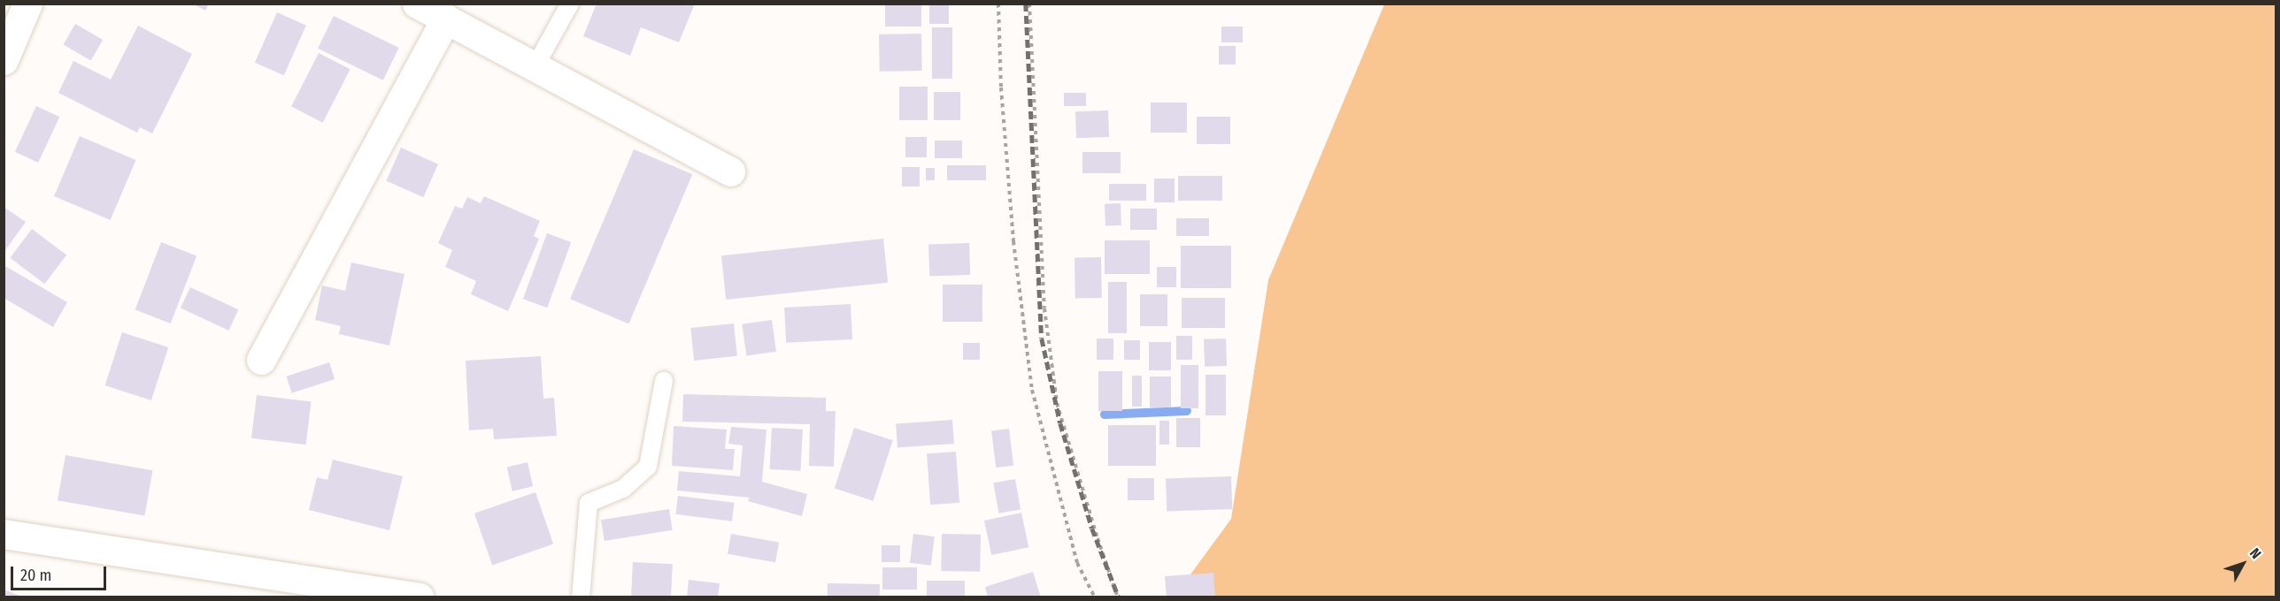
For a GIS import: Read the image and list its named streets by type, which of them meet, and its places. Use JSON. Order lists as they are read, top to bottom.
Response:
{
  "scale_bar": "20 m",
  "north": "top right"
}
